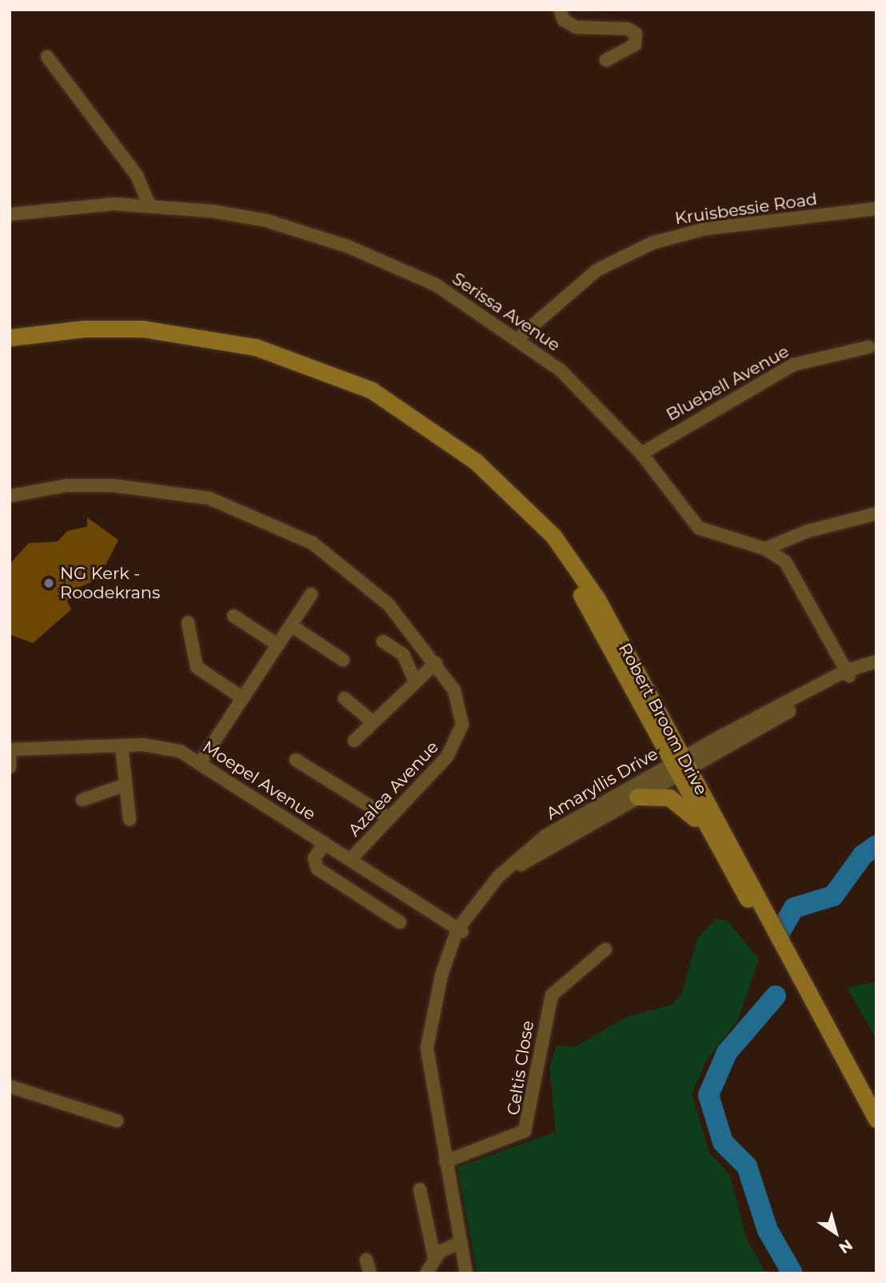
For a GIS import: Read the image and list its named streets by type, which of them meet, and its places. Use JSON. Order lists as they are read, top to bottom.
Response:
{
  "streets": {
    "street": [
      "Kruisbessie Road",
      "Serissa Avenue",
      "Bluebell Avenue",
      "Robert Broom Drive",
      "Moepel Avenue",
      "Amaryllis Drive",
      "Azalea Avenue",
      "Celtis Close"
    ]
  },
  "crossings": [
    ["Kruisbessie Road", "Serissa Avenue"],
    ["Serissa Avenue", "Bluebell Avenue"],
    ["Serissa Avenue", "Amaryllis Drive"],
    ["Robert Broom Drive", "Amaryllis Drive"],
    ["Moepel Avenue", "Amaryllis Drive"],
    ["Moepel Avenue", "Azalea Avenue"],
    ["Amaryllis Drive", "Celtis Close"]
  ],
  "places": ["NG Kerk - Roodekrans"],
  "north": "bottom right"
}
